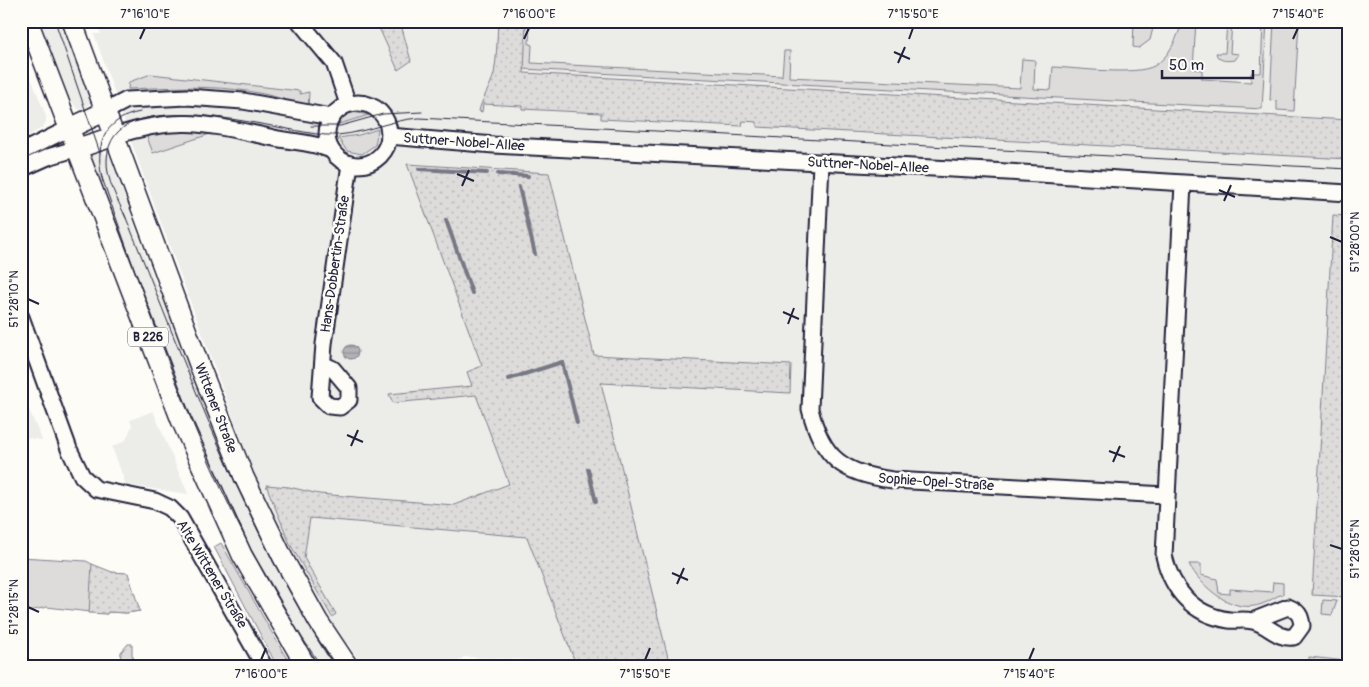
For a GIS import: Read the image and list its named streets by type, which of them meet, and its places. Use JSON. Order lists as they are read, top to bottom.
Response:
{
  "streets": {
    "main road": ["B 226", "Wittener Straße"],
    "street": [
      "Suttner-Nobel-Allee",
      "Hans-Dobbertin-Straße",
      "Sophie-Opel-Straße",
      "Alte Wittener Straße"
    ]
  },
  "crossings": [
    ["Suttner-Nobel-Allee", "Hans-Dobbertin-Straße"],
    ["Suttner-Nobel-Allee", "Sophie-Opel-Straße"]
  ],
  "scale_bar": "50 m",
  "coordinates": [
    "7°16'10\"E",
    "7°16'00\"E",
    "7°15'50\"E",
    "7°15'40\"E",
    "51°28'00\"N",
    "51°28'10\"N",
    "51°28'05\"N",
    "51°28'15\"N"
  ]
}
